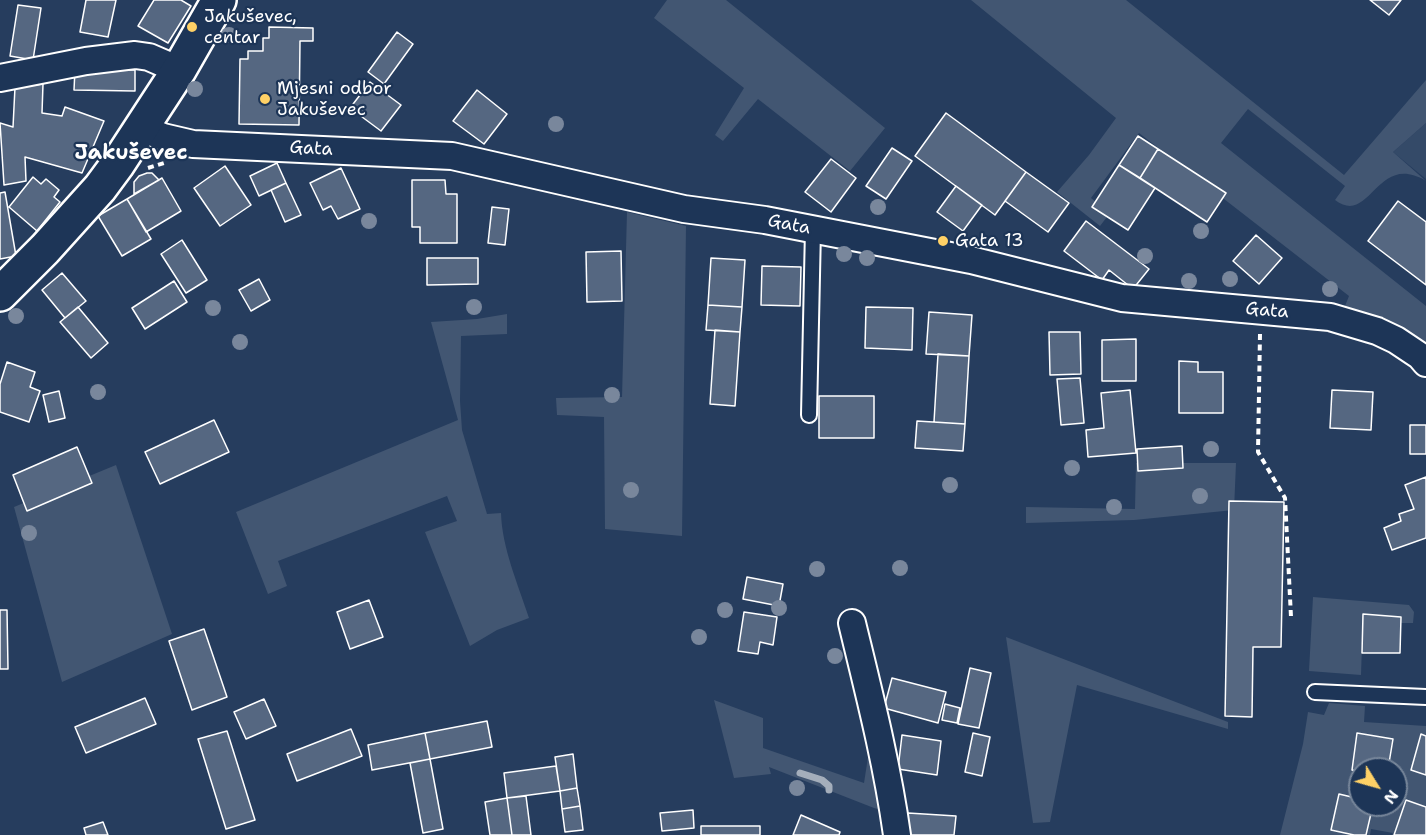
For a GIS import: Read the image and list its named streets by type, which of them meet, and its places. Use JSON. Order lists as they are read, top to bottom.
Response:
{
  "streets": {
    "street": ["Gata"]
  },
  "districts": ["Jakuševec"],
  "places": ["Jakuševec, centar", "Mjesni odbor Jakuševec", "Gata 13"],
  "north": "bottom right"
}
